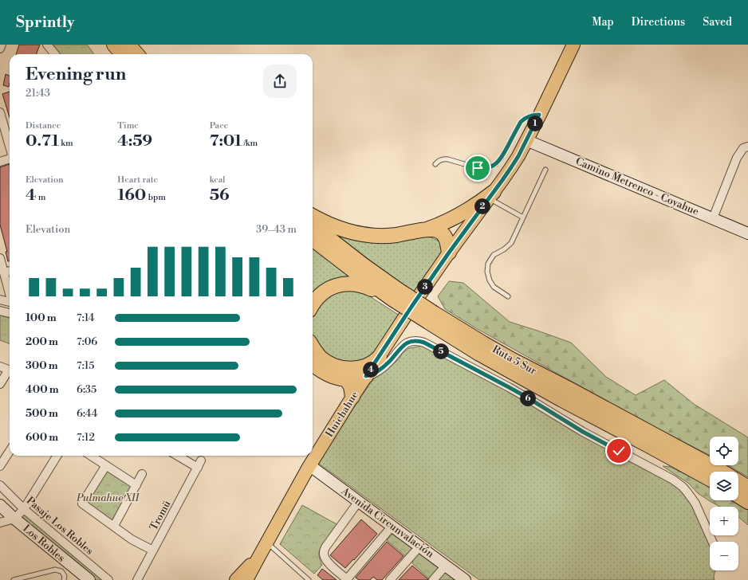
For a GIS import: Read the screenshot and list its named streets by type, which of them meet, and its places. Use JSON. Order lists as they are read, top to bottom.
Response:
{
  "streets": {
    "highway": ["Ruta 5 Sur"],
    "main road": ["Huichahue"],
    "street": [
      "Camino Metrenco - Coyahue",
      "Tromü",
      "Avenida Circunvalación",
      "Pasaje Los Robles",
      "Los Robles"
    ]
  },
  "crossings": [
    ["Camino Metrenco - Coyahue", "Huichahue"],
    ["Huichahue", "Avenida Circunvalación"]
  ],
  "parks": ["Pulmahue XII"],
  "page": {
    "header": "Sprintly",
    "nav": ["Map", "Directions", "Saved"],
    "heading": ["Evening run", "21:43"],
    "stats": [
      ["Distance", "0.71 km"],
      ["Time", "4:59"],
      ["Pace", "7:01 /km"],
      ["Elevation", "4 m"],
      ["Heart rate", "160 bpm"],
      ["kcal", "56"]
    ],
    "pins": [
      "1",
      "2",
      "3",
      "5",
      "4",
      "6"
    ],
    "chart": ["Elevation", "39–43 m"],
    "list": [
      {
        "name": "100 m",
        "note": "7:14"
      },
      {
        "name": "200 m",
        "note": "7:06"
      },
      {
        "name": "300 m",
        "note": "7:15"
      },
      {
        "name": "400 m",
        "note": "6:35"
      },
      {
        "name": "500 m",
        "note": "6:44"
      },
      {
        "name": "600 m",
        "note": "7:12"
      }
    ],
    "map_buttons": ["+", "−"]
  }
}
